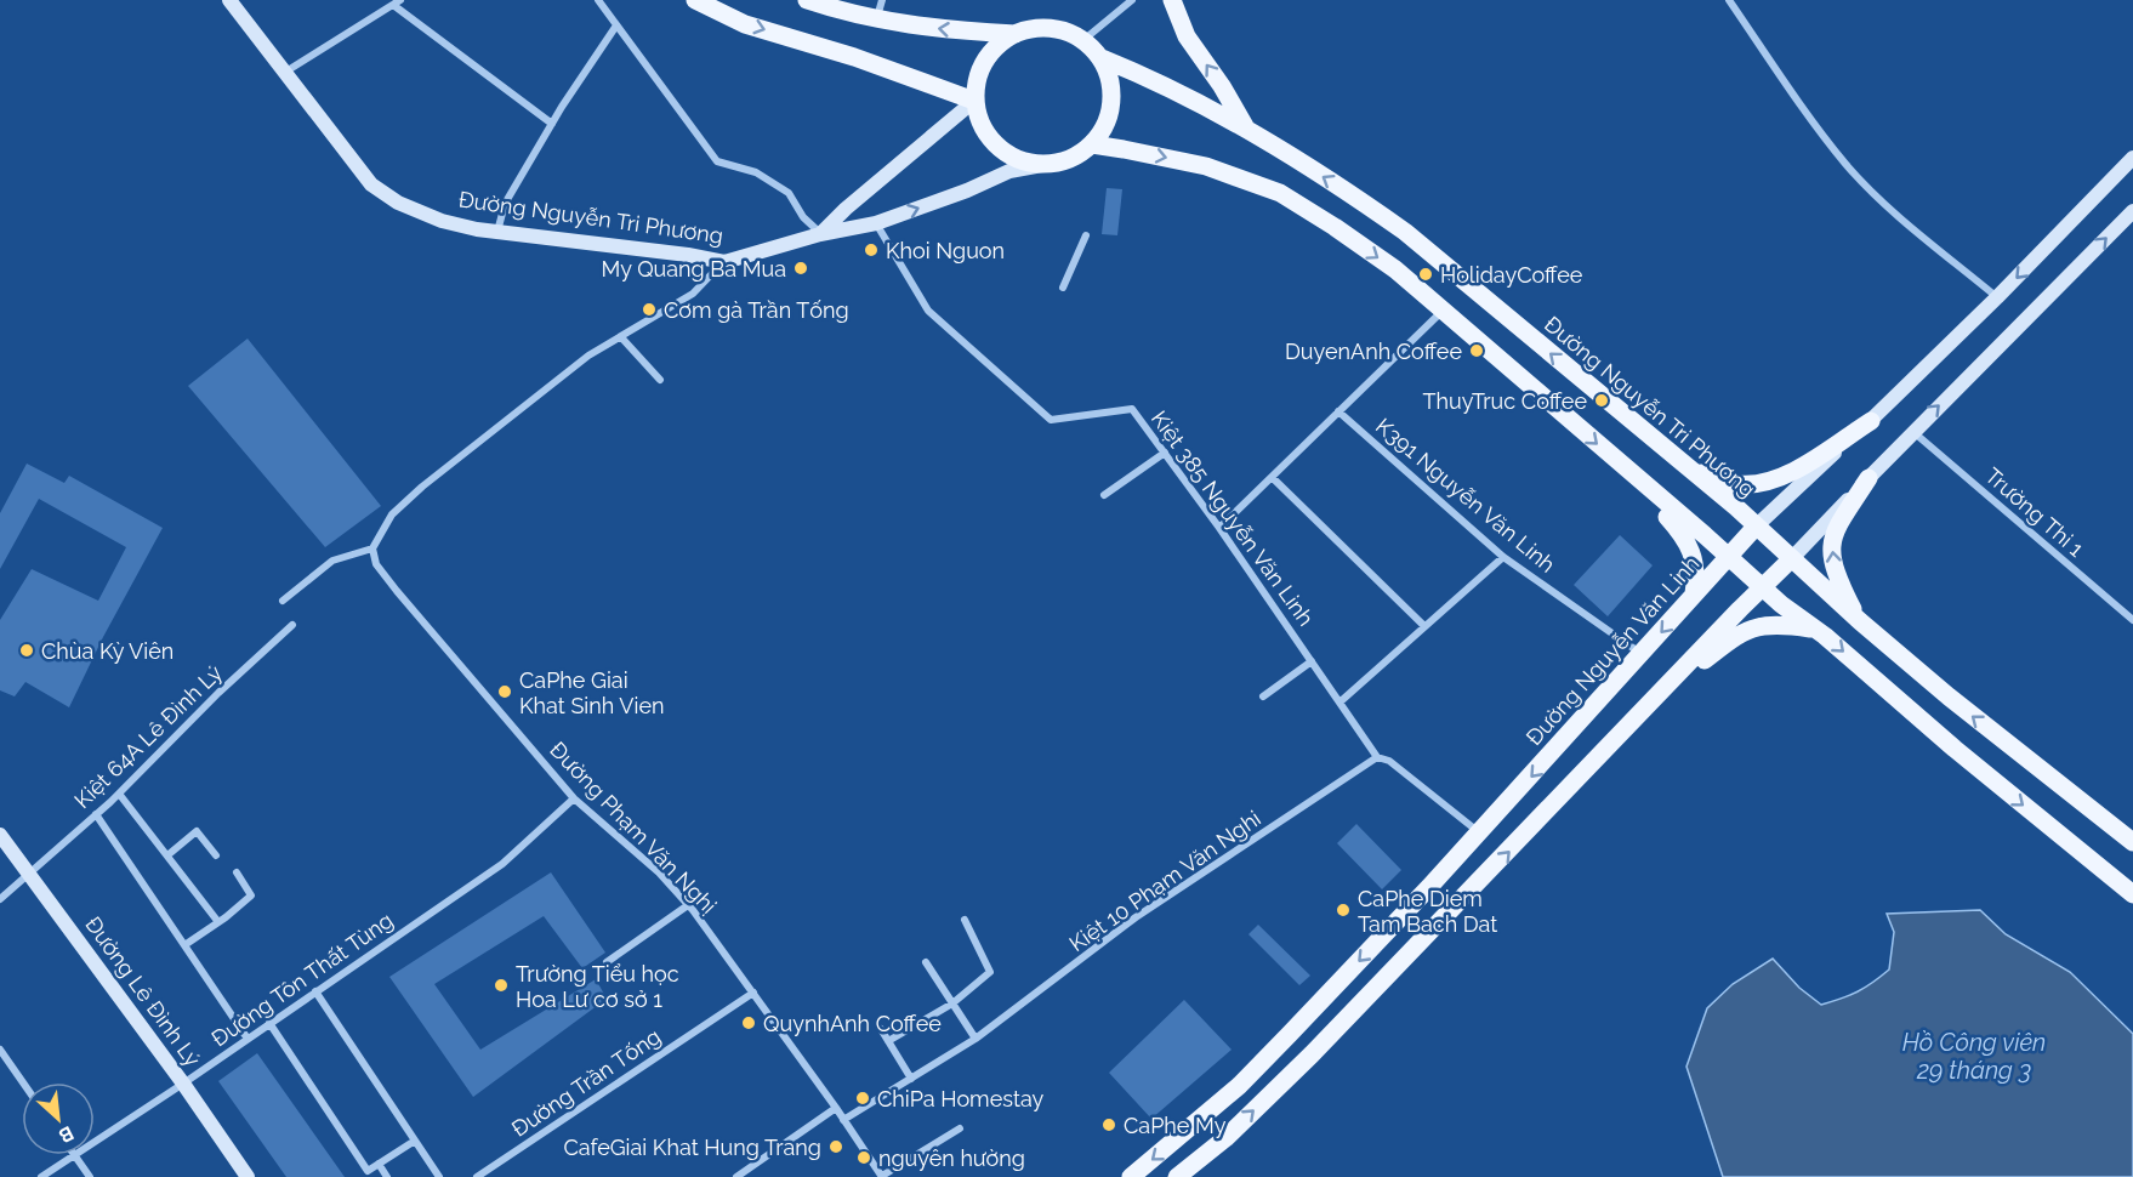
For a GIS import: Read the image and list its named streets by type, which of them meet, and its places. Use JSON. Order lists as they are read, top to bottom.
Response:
{
  "streets": {
    "main road": ["Đường Nguyễn Tri Phương", "Đường Nguyễn Văn Linh"],
    "street": [
      "K391 Nguyễn Văn Linh",
      "Trường Thi 1",
      "Kiệt 385 Nguyễn Văn Linh",
      "Kiệt 64A Lê Đình Lý",
      "Đường Phạm Văn Nghị",
      "Kiệt 10 Phạm Văn Nghi",
      "Đường Tôn Thất Tùng",
      "Đường Lê Đình Lý",
      "Đường Trần Tống"
    ]
  },
  "crossings": [
    ["Đường Nguyễn Tri Phương", "Kiệt 385 Nguyễn Văn Linh"],
    ["Đường Nguyễn Tri Phương", "Đường Nguyễn Văn Linh"],
    ["K391 Nguyễn Văn Linh", "Đường Nguyễn Văn Linh"],
    ["Kiệt 385 Nguyễn Văn Linh", "Đường Nguyễn Văn Linh"],
    ["Kiệt 385 Nguyễn Văn Linh", "Kiệt 10 Phạm Văn Nghi"],
    ["Kiệt 64A Lê Đình Lý", "Đường Lê Đình Lý"],
    ["Đường Phạm Văn Nghị", "Kiệt 10 Phạm Văn Nghi"],
    ["Đường Phạm Văn Nghị", "Đường Tôn Thất Tùng"],
    ["Đường Phạm Văn Nghị", "Đường Trần Tống"],
    ["Đường Tôn Thất Tùng", "Đường Lê Đình Lý"]
  ],
  "one_way": ["Đường Nguyễn Văn Linh"],
  "water": ["Hồ Công viên 29 tháng 3"],
  "places": [
    "Khoi Nguon",
    "My Quang Ba Mua",
    "HolidayCoffee",
    "Cơm gà Trần Tống",
    "DuyenAnh Coffee",
    "ThuyTruc Coffee",
    "Chùa Kỳ Viên",
    "CaPhe Giai Khat Sinh Vien",
    "CaPhe Diem Tam Bach Dat",
    "Trường Tiểu học Hoa Lư cơ sở 1",
    "QuynhAnh Coffee",
    "ChiPa Homestay",
    "CaPhe My",
    "CafeGiai Khat Hung Trang",
    "nguyên hường"
  ],
  "north": "bottom right"
}
